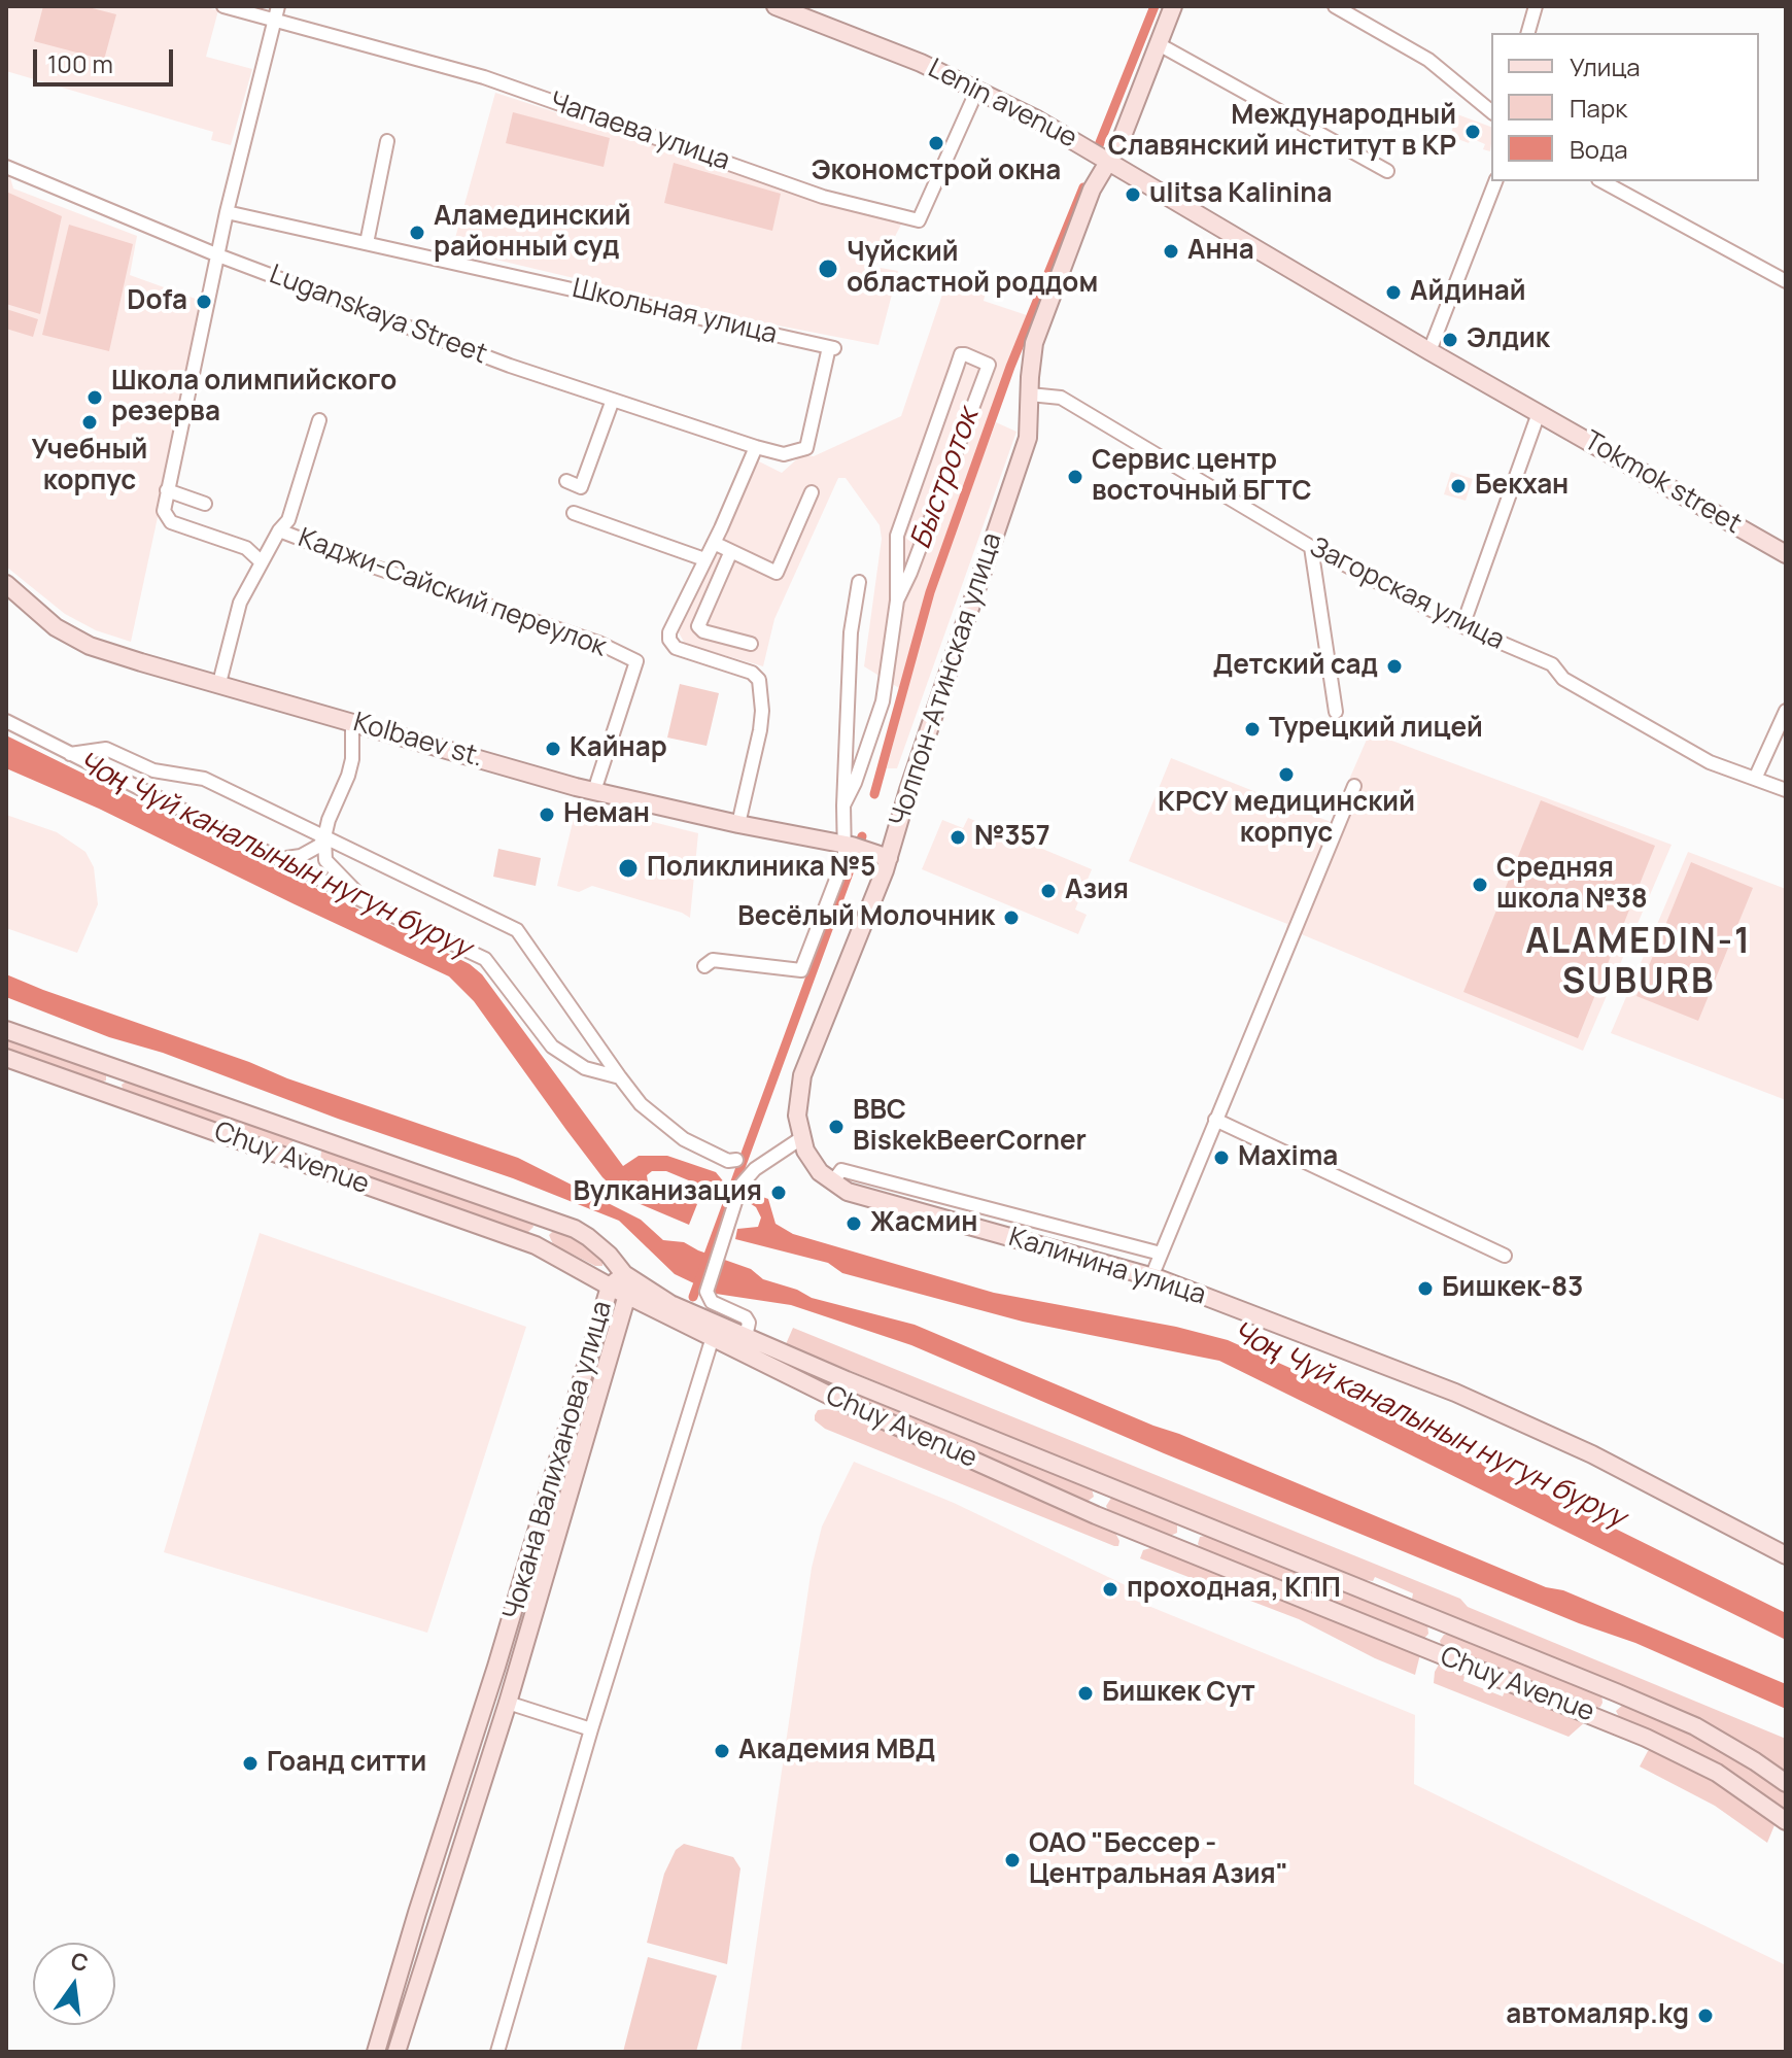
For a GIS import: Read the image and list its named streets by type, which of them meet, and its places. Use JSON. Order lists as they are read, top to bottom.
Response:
{
  "streets": {
    "main road": [
      "Lenin avenue",
      "Tokmok street",
      "Чолпон-Атинская улица",
      "Kolbaev st.",
      "Chuy Avenue",
      "Калинина улица",
      "Чокана Валиханова улица"
    ],
    "street": [
      "Чапаева улица",
      "Школьная улица",
      "Luganskaya Street",
      "Каджи-Сайский переулок",
      "Загорская улица"
    ]
  },
  "crossings": [
    ["Lenin avenue", "Чапаева улица"],
    ["Lenin avenue", "Tokmok street"],
    ["Lenin avenue", "Чолпон-Атинская улица"],
    ["Школьная улица", "Luganskaya Street"],
    ["Каджи-Сайский переулок", "Kolbaev st."],
    ["Загорская улица", "Чолпон-Атинская улица"],
    ["Чолпон-Атинская улица", "Kolbaev st."],
    ["Чолпон-Атинская улица", "Калинина улица"],
    ["Chuy Avenue", "Чокана Валиханова улица"]
  ],
  "districts": ["ALAMEDIN-1 SUBURB"],
  "water": ["Быстроток", "Чоң Чүй каналынын нугун буруу"],
  "places": [
    "Международный Славянский институт в КР",
    "Экономстрой окна",
    "ulitsa Kalinina",
    "Аламединский районный суд",
    "Анна",
    "Чуйский областной роддом",
    "Айдинай",
    "Dofa",
    "Элдик",
    "Школа олимпийского резерва",
    "Учебный корпус",
    "Сервис центр восточный БГТС",
    "Бекхан",
    "Детский сад",
    "Турецкий лицей",
    "Кайнар",
    "КРСУ медицинский корпус",
    "Неман",
    "№357",
    "Поликлиника №5",
    "Средняя школа №38",
    "Азия",
    "Весёлый Молочник",
    "BBC BiskekBeerCorner",
    "Maxima",
    "Вулканизация",
    "Жасмин",
    "Бишкек-83",
    "проходная, КПП",
    "Бишкек Сут",
    "Академия МВД",
    "Гоанд ситти",
    "ОАО \"Бессер - Центральная Азия\"",
    "автомаляр.kg"
  ],
  "legend": ["Улица", "Парк", "Вода"],
  "scale_bar": "100 m",
  "north": "top"
}
